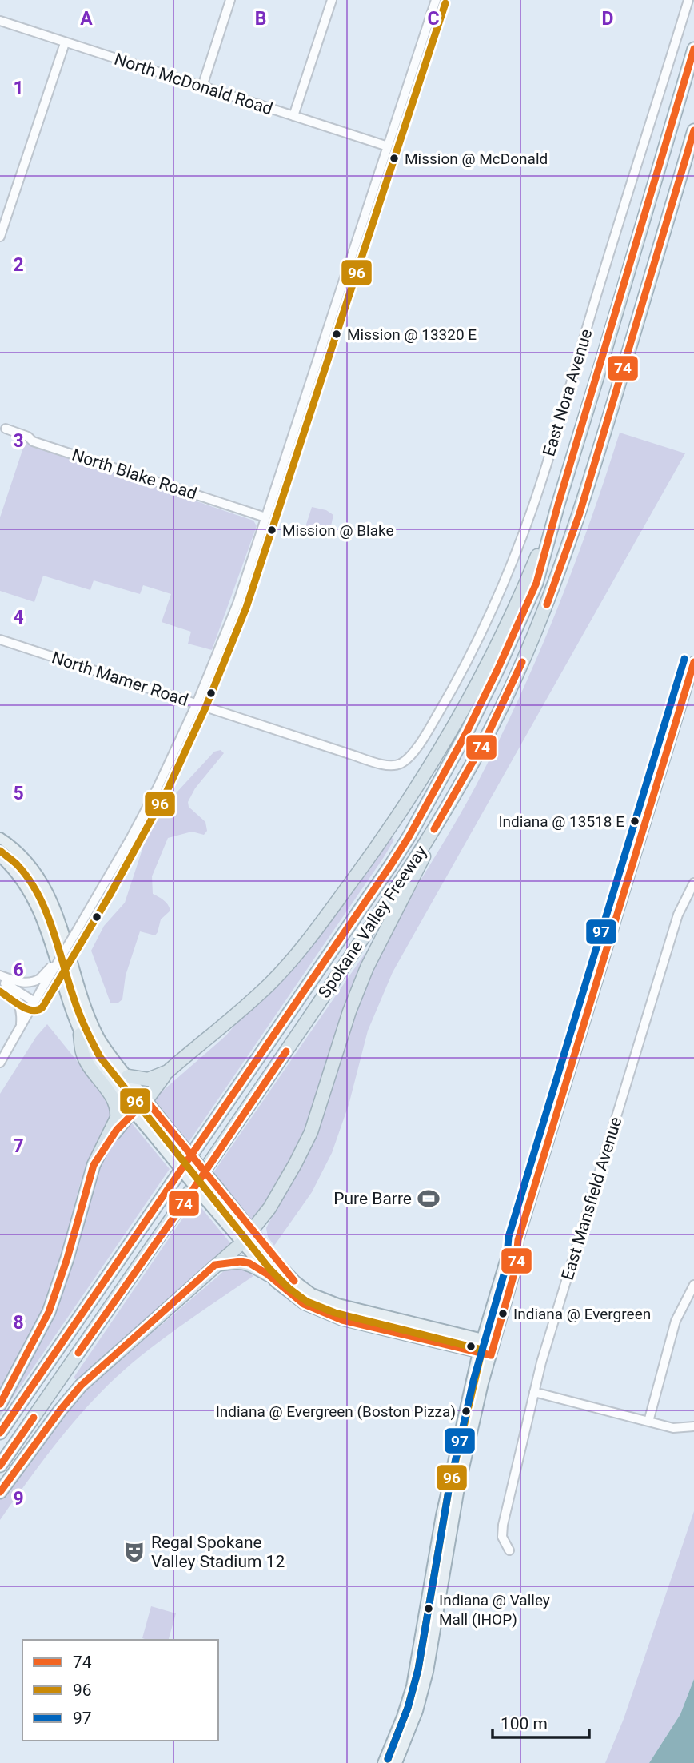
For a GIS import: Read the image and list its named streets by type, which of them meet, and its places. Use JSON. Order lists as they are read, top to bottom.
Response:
{
  "streets": {
    "highway": ["Spokane Valley Freeway"],
    "street": [
      "North McDonald Road",
      "East Nora Avenue",
      "North Blake Road",
      "North Mamer Road",
      "East Mansfield Avenue"
    ]
  },
  "crossings": [
    ["East Nora Avenue", "North Mamer Road"]
  ],
  "places": {
    "other": [
      "Mission @ McDonald",
      "Mission @ 13320 E",
      "Mission @ Blake",
      "Indiana @ 13518 E",
      "Indiana @ Evergreen",
      "Indiana @ Evergreen (Boston Pizza)",
      "Indiana @ Valley Mall (IHOP)"
    ],
    "sports": ["Pure Barre"],
    "theatre": ["Regal Spokane Valley Stadium 12"]
  },
  "lines": ["transit line 96", "transit line 74", "transit line 97"],
  "legend": ["74", "96", "97"],
  "scale_bar": "100 m",
  "grid": {
    "columns": [
      "A",
      "B",
      "C",
      "D"
    ],
    "rows": [
      "1",
      "2",
      "3",
      "4",
      "5",
      "6",
      "7",
      "8",
      "9"
    ]
  }
}
